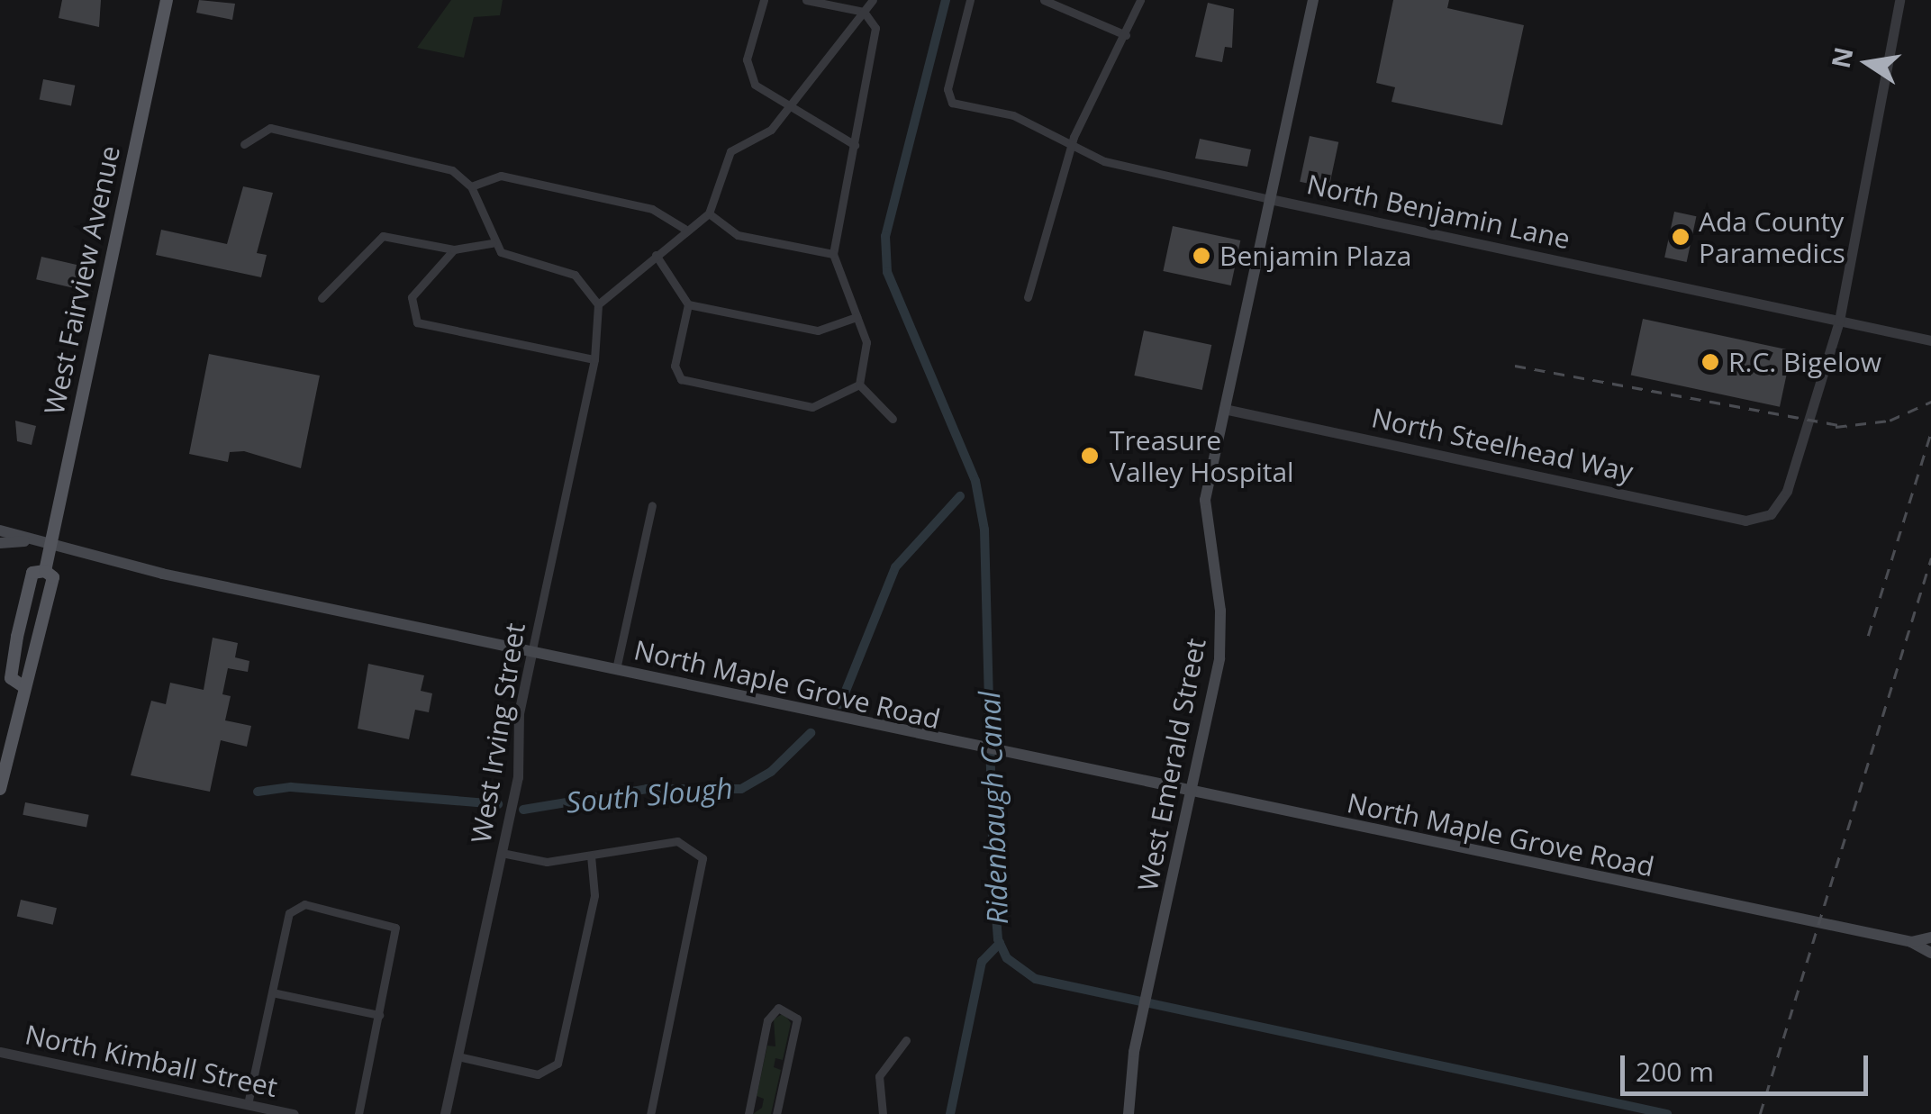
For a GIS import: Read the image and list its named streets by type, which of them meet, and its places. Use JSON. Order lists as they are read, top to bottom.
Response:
{
  "streets": {
    "main road": ["West Fairview Avenue", "North Maple Grove Road", "West Emerald Street"],
    "street": [
      "North Benjamin Lane",
      "North Steelhead Way",
      "West Irving Street",
      "North Kimball Street"
    ]
  },
  "crossings": [
    ["North Benjamin Lane", "North Steelhead Way"],
    ["North Benjamin Lane", "West Emerald Street"],
    ["West Fairview Avenue", "North Maple Grove Road"],
    ["North Steelhead Way", "West Emerald Street"],
    ["North Maple Grove Road", "West Irving Street"],
    ["North Maple Grove Road", "West Emerald Street"]
  ],
  "water": ["South Slough", "Ridenbaugh Canal"],
  "places": [
    "Ada County Paramedics",
    "Benjamin Plaza",
    "R.C. Bigelow",
    "Treasure Valley Hospital"
  ],
  "scale_bar": "200 m",
  "north": "left"
}
